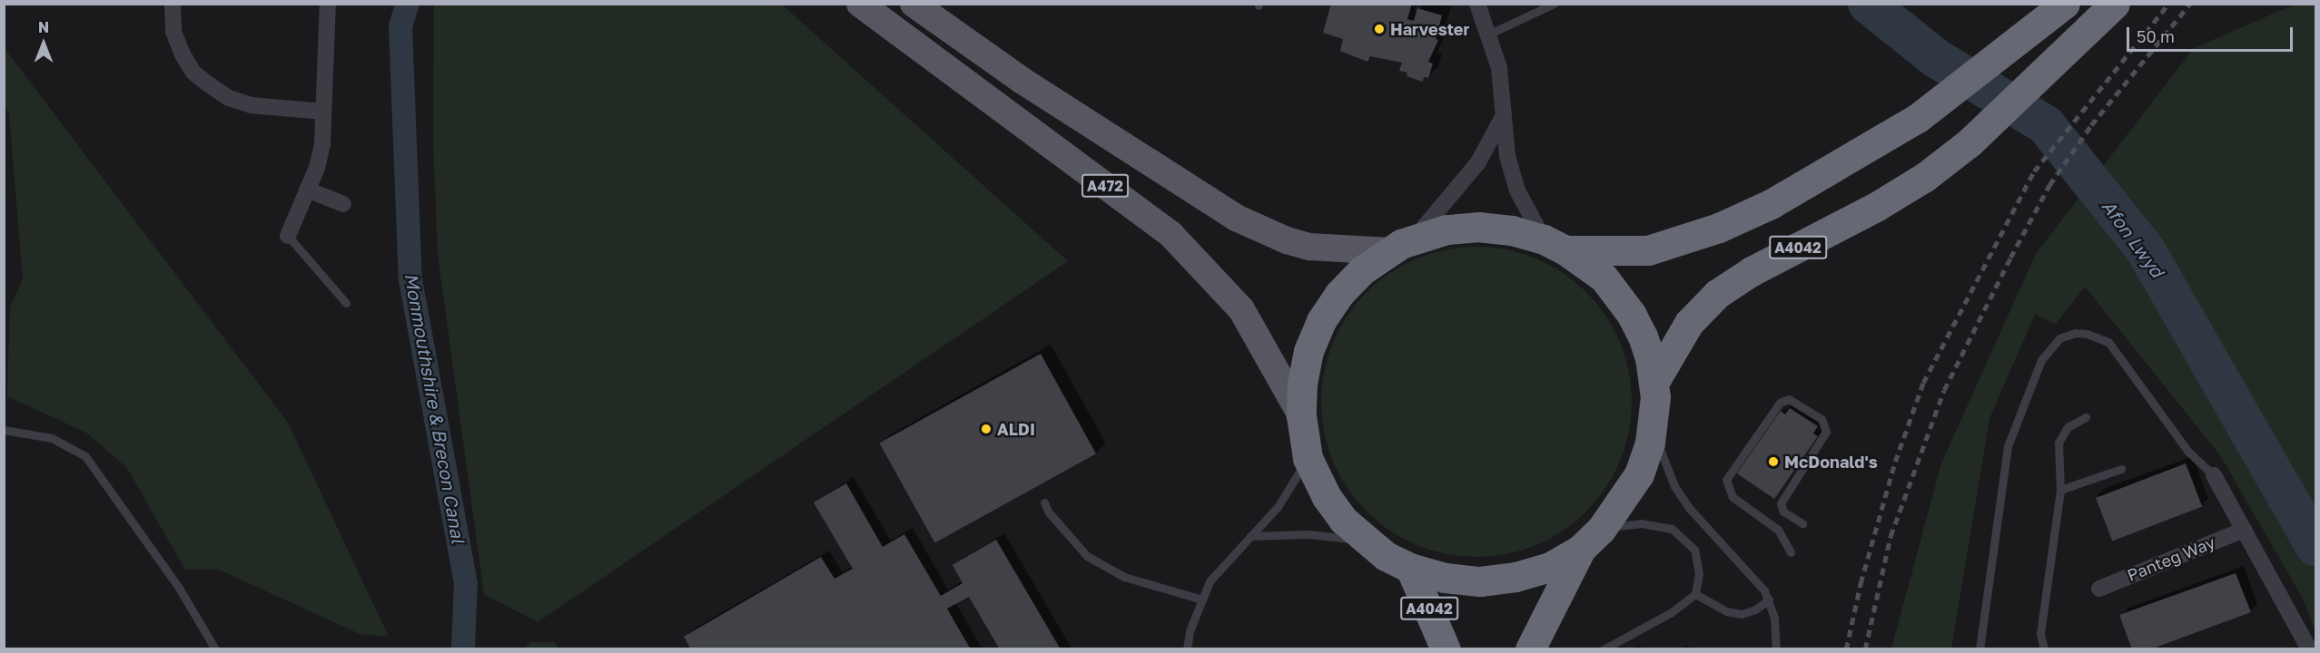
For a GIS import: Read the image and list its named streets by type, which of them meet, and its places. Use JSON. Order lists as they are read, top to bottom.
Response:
{
  "streets": {
    "highway": ["A4042"],
    "main road": ["A472"],
    "street": ["Panteg Way"]
  },
  "water": ["Afon Lwyd", "Monmouthshire & Brecon Canal"],
  "places": ["Harvester", "ALDI", "McDonald's"],
  "scale_bar": "50 m",
  "north": "top"
}
